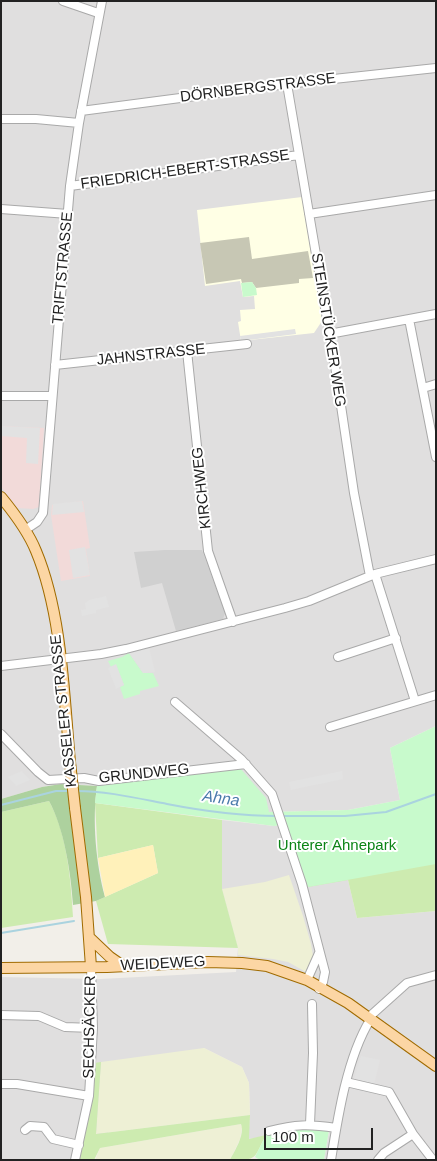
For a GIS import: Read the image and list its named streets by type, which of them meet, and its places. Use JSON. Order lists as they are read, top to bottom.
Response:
{
  "streets": {
    "main road": ["KASSELER STRASSE", "WEIDEWEG"],
    "street": [
      "DÖRNBERGSTRASSE",
      "FRIEDRICH-EBERT-STRASSE",
      "TRIFTSTRASSE",
      "STEINSTÜCKER WEG",
      "JAHNSTRASSE",
      "KIRCHWEG",
      "GRUNDWEG",
      "SECHSÄCKER"
    ]
  },
  "crossings": [
    ["DÖRNBERGSTRASSE", "TRIFTSTRASSE"],
    ["DÖRNBERGSTRASSE", "STEINSTÜCKER WEG"],
    ["FRIEDRICH-EBERT-STRASSE", "TRIFTSTRASSE"],
    ["FRIEDRICH-EBERT-STRASSE", "STEINSTÜCKER WEG"],
    ["TRIFTSTRASSE", "JAHNSTRASSE"],
    ["TRIFTSTRASSE", "KASSELER STRASSE"],
    ["JAHNSTRASSE", "KIRCHWEG"],
    ["KASSELER STRASSE", "WEIDEWEG"],
    ["KASSELER STRASSE", "SECHSÄCKER"],
    ["WEIDEWEG", "SECHSÄCKER"]
  ],
  "water": ["Ahna"],
  "parks": ["Unterer Ahnepark"],
  "scale_bar": "100 m"
}
